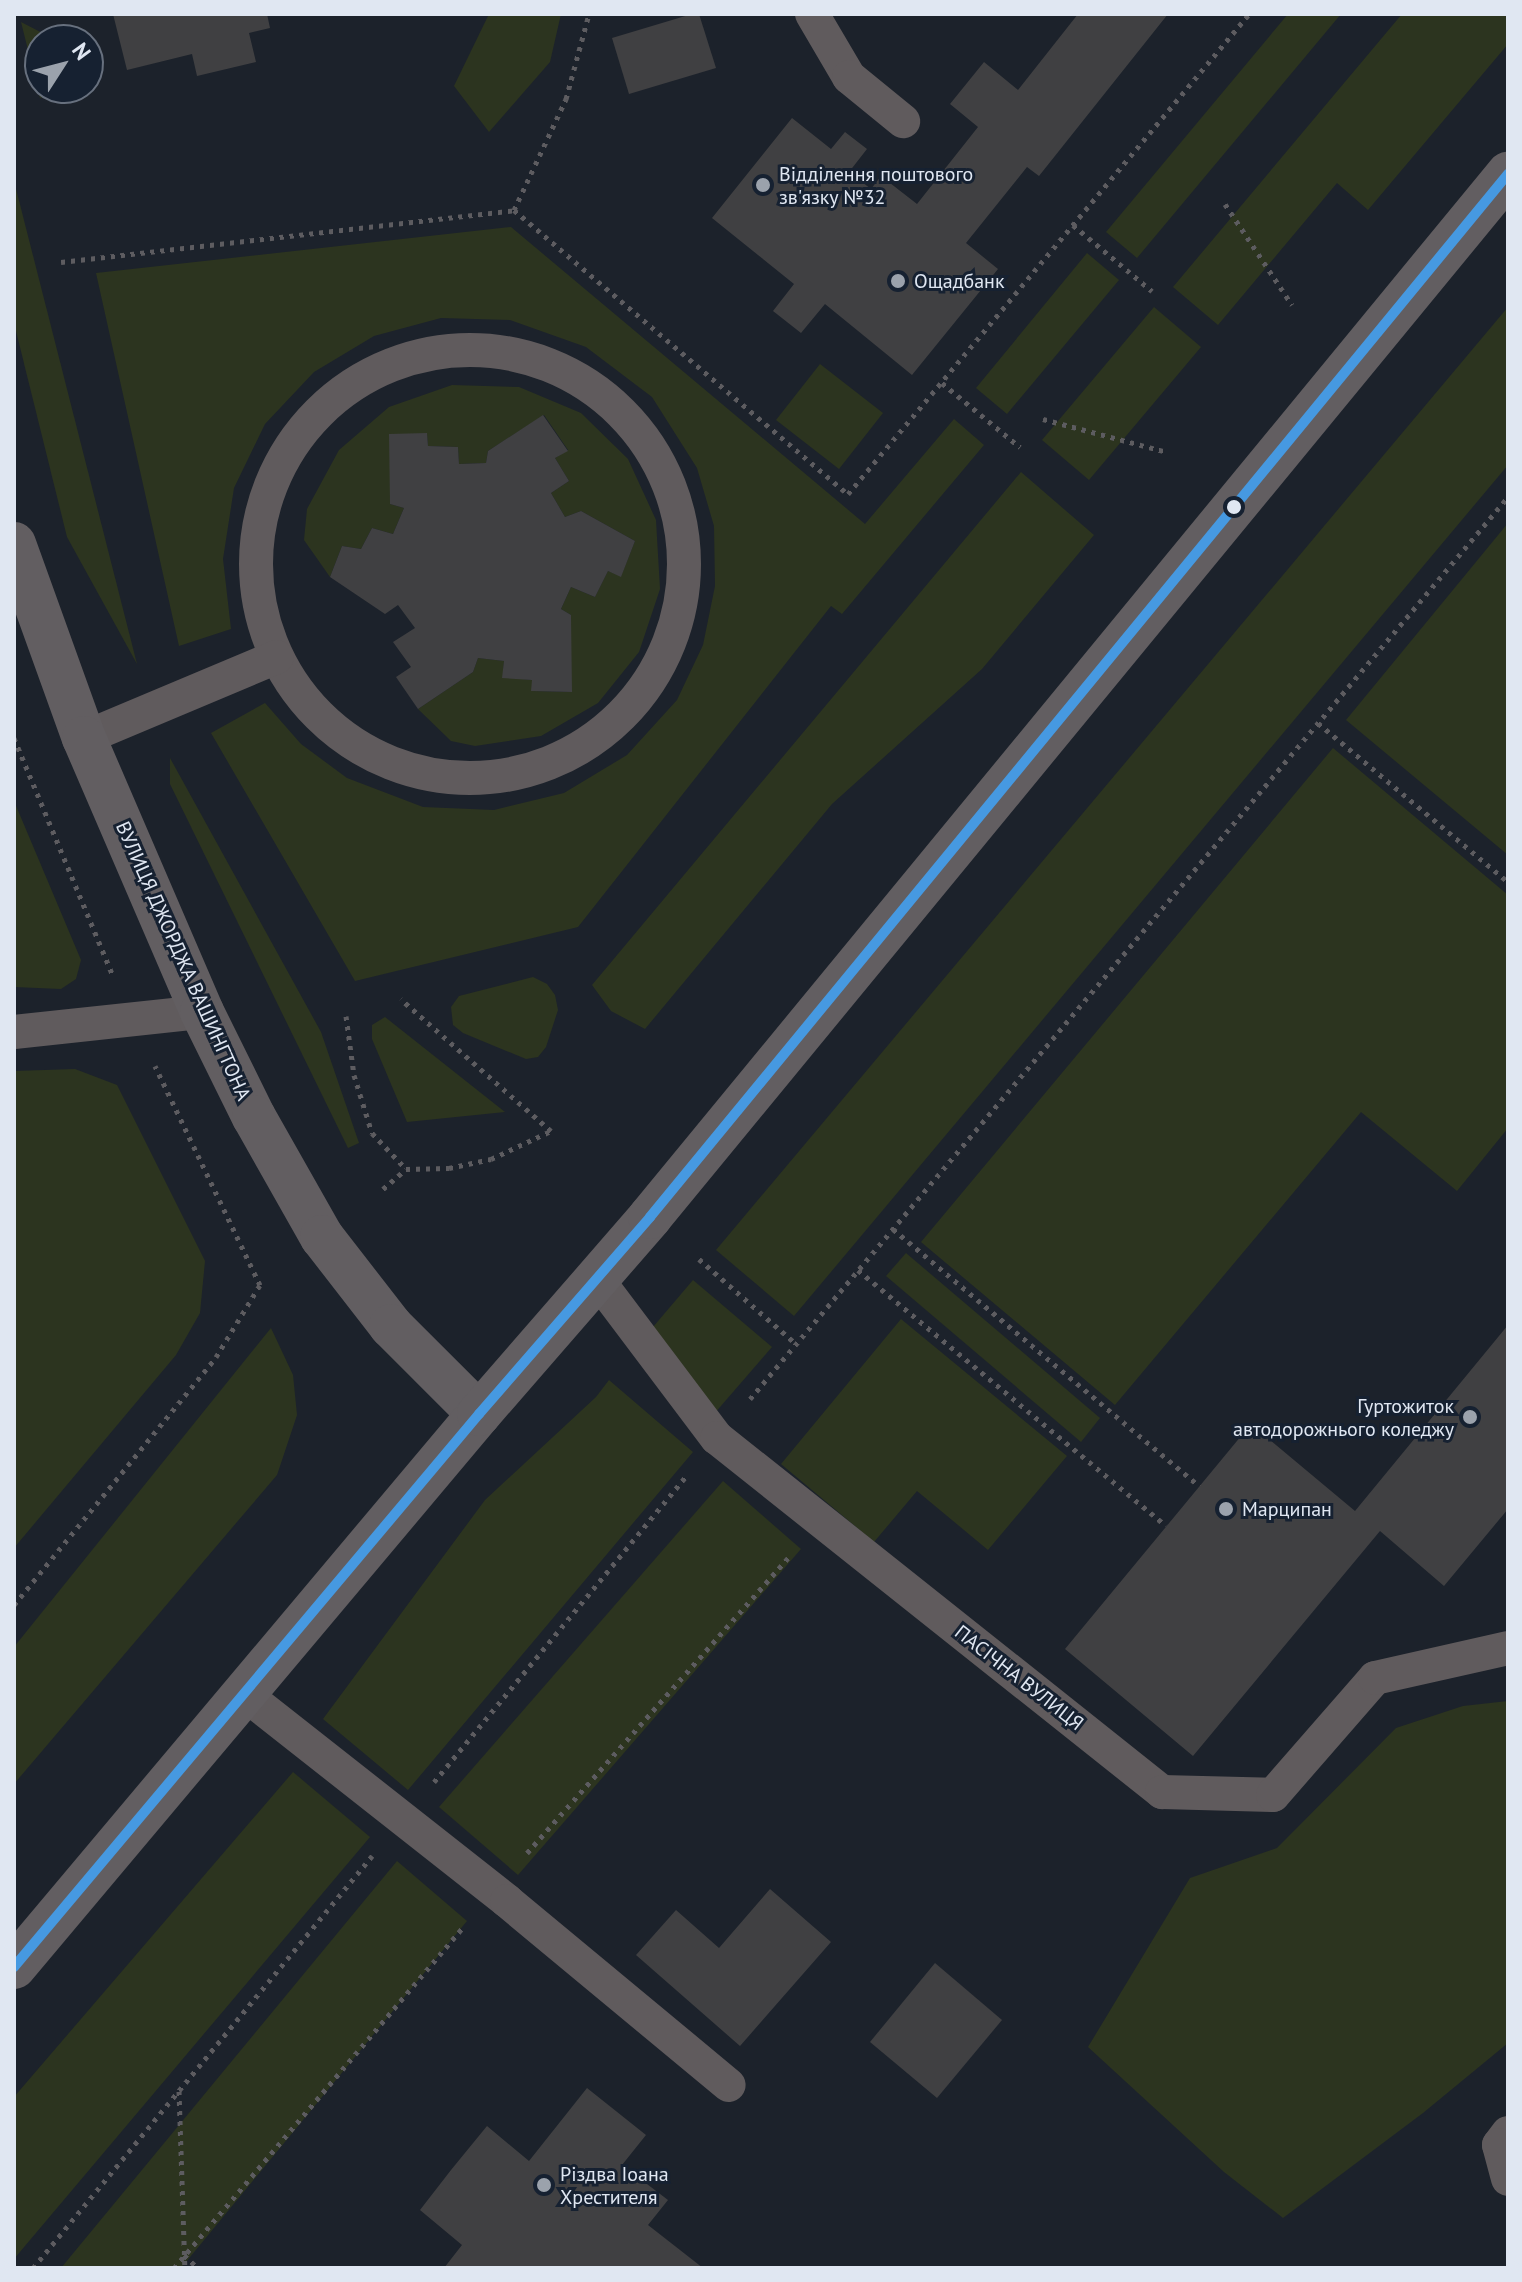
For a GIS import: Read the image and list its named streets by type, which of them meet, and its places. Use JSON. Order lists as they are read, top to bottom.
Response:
{
  "streets": {
    "main road": ["ВУЛИЦЯ ДЖОРДЖА ВАШИНГТОНА"],
    "lane": ["ПАСІЧНА ВУЛИЦЯ"]
  },
  "places": [
    "Відділення поштового зв'язку №32",
    "Ощадбанк",
    "Гуртожиток автодорожнього коледжу",
    "Марципан",
    "Різдва Іоана Хрестителя"
  ],
  "north": "top right"
}
